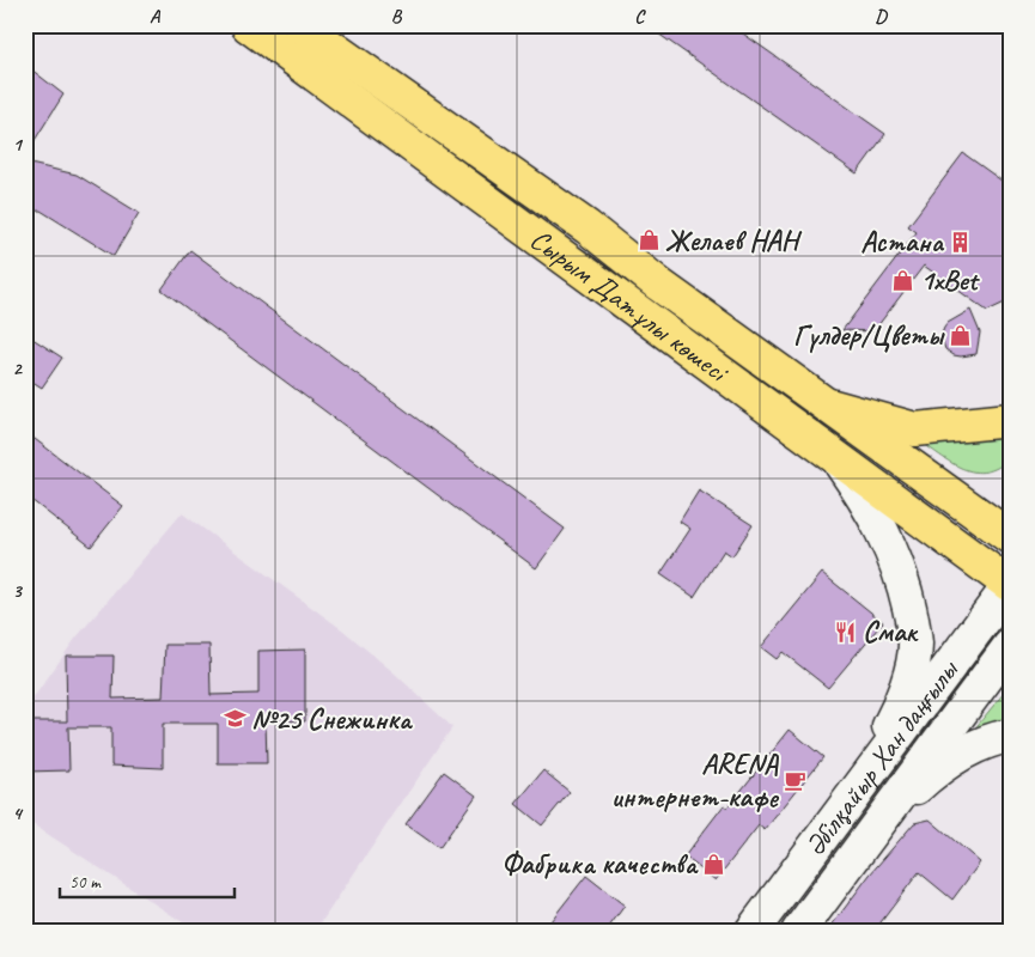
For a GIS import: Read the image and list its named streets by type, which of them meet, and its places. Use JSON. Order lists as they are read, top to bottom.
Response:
{
  "streets": {
    "main road": ["Сырым Датұлы көшесі", "Әбілқайыр Хан даңғылы"]
  },
  "crossings": [
    ["Сырым Датұлы көшесі", "Әбілқайыр Хан даңғылы"]
  ],
  "places": {
    "shop": [
      "Желаев НАН",
      "1xBet",
      "Гүлдер/Цветы",
      "Фабрика качества"
    ],
    "building": ["Астана"],
    "restaurant": ["Смак"],
    "school or university": ["№25 Снежинка"],
    "cafe": ["ARENA интернет-кафе"]
  },
  "scale_bar": "50 m",
  "grid": {
    "columns": [
      "A",
      "B",
      "C",
      "D"
    ],
    "rows": [
      "1",
      "2",
      "3",
      "4"
    ]
  }
}
